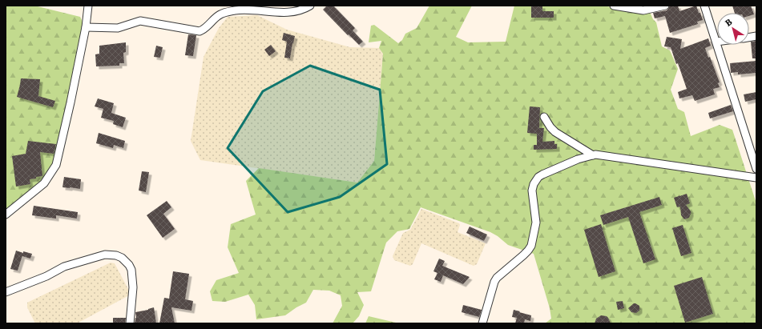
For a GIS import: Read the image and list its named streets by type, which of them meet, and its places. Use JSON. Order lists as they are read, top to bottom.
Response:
{
  "north": "top left"
}
